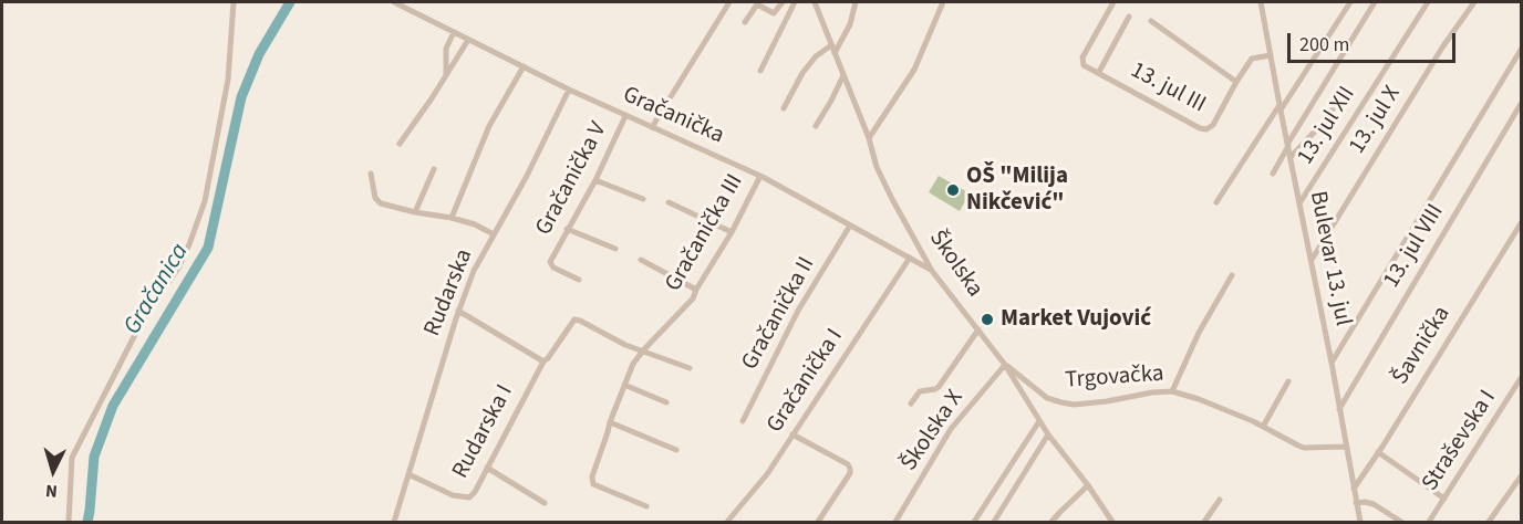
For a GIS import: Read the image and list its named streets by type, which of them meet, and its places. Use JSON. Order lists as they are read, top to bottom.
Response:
{
  "streets": {
    "street": [
      "13. jul III",
      "Gračanička",
      "13. jul X",
      "13. jul XII",
      "Gračanička V",
      "Gračanička III",
      "13. jul VIII",
      "Bulevar 13. jul",
      "Školska",
      "Rudarska",
      "Gračanička II",
      "Šavnička",
      "Trgovačka",
      "Gračanička I",
      "Školska X",
      "Rudarska I",
      "Straševska I"
    ]
  },
  "crossings": [
    ["13. jul III", "Bulevar 13. jul"],
    ["Gračanička", "Gračanička V"],
    ["Gračanička", "Gračanička III"],
    ["Gračanička", "Školska"],
    ["Gračanička", "Rudarska"],
    ["Gračanička", "Gračanička II"],
    ["Gračanička", "Gračanička I"],
    ["13. jul X", "Bulevar 13. jul"],
    ["13. jul XII", "Bulevar 13. jul"],
    ["Gračanička III", "Rudarska I"],
    ["13. jul VIII", "Bulevar 13. jul"],
    ["Bulevar 13. jul", "Šavnička"],
    ["Bulevar 13. jul", "Trgovačka"],
    ["Školska", "Trgovačka"],
    ["Školska", "Školska X"],
    ["Rudarska", "Rudarska I"],
    ["Trgovačka", "Školska X"]
  ],
  "water": ["Gračanica"],
  "places": ["OŠ \"Milija Nikčević\"", "Market Vujović"],
  "scale_bar": "200 m",
  "north": "bottom"
}
